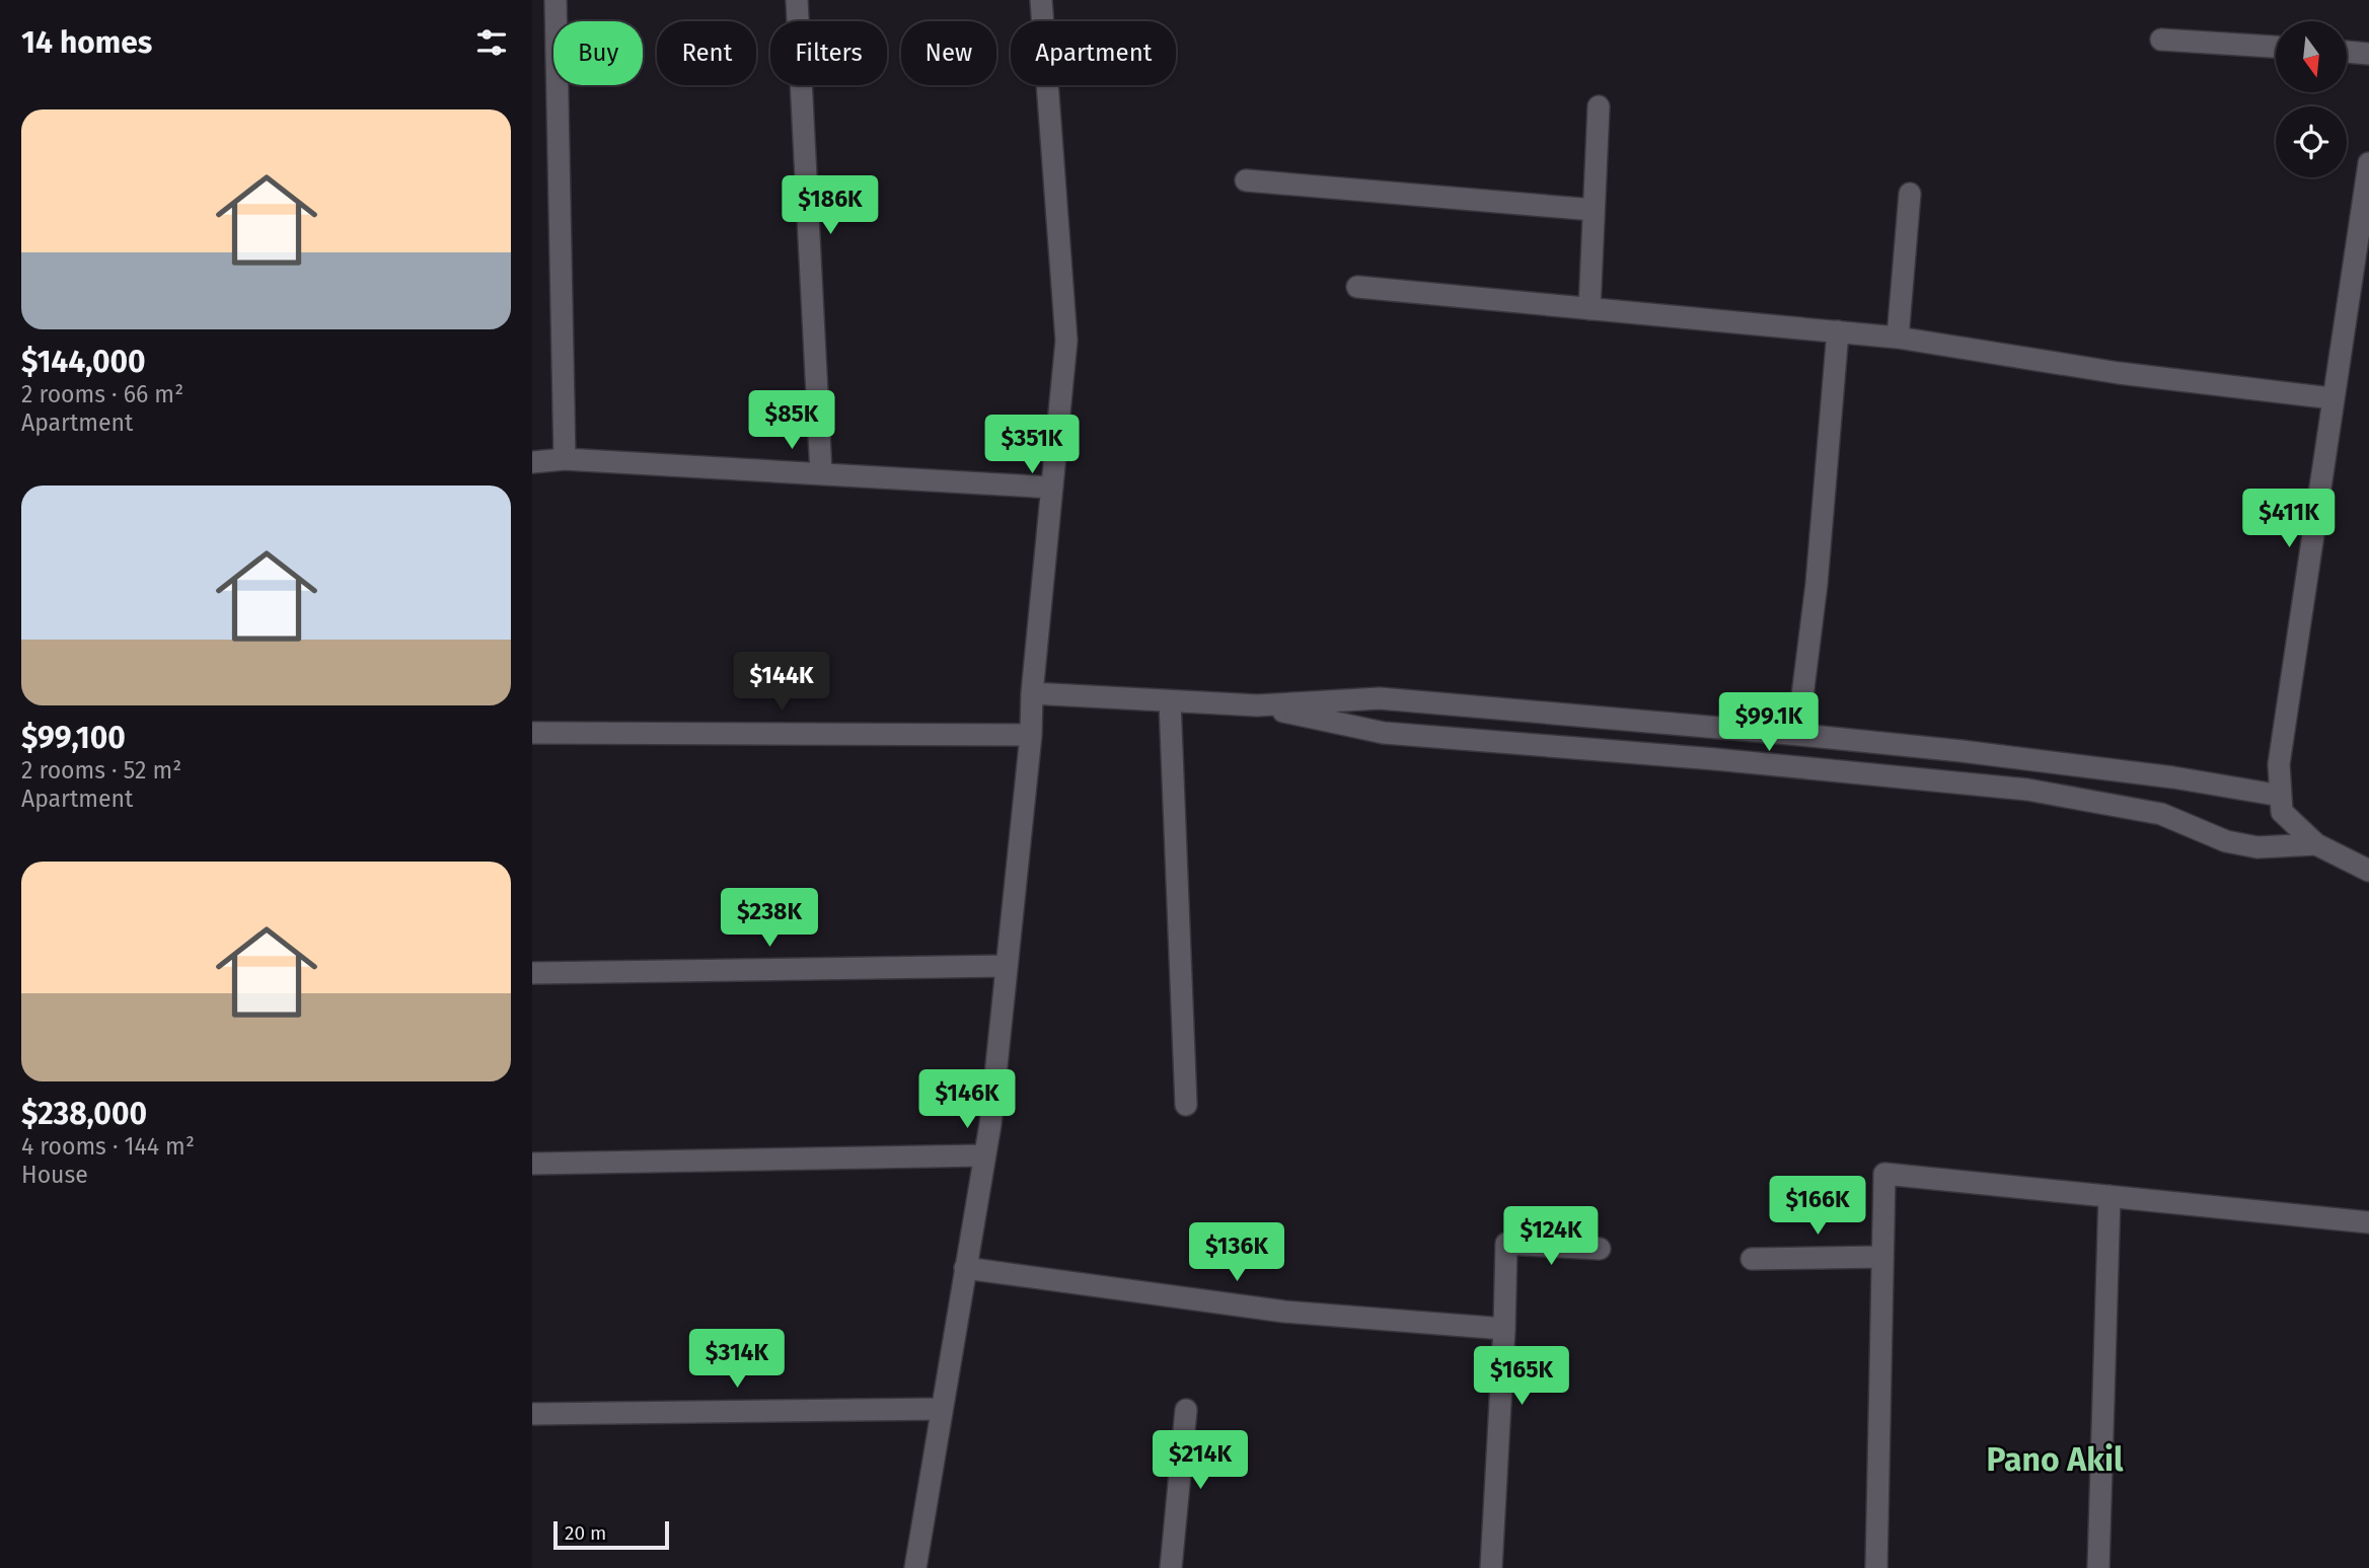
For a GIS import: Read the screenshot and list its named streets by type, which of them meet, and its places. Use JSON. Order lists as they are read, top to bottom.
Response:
{
  "districts": ["Pano Akil"],
  "scale_bar": "20 m",
  "north": "bottom",
  "page": {
    "heading": "14 homes",
    "chip": [
      "Buy",
      "Rent",
      "Filters",
      "New",
      "Apartment"
    ],
    "list": [
      {
        "name": "$144,000",
        "note": "2 rooms · 66 m² · Apartment"
      },
      {
        "name": "$99,100",
        "note": "2 rooms · 52 m² · Apartment"
      },
      {
        "name": "$238,000",
        "note": "4 rooms · 144 m² · House"
      }
    ],
    "price": [
      "$186K",
      "$85K",
      "$351K",
      "$411K",
      "$144K",
      "$99.1K",
      "$238K",
      "$146K",
      "$166K",
      "$124K",
      "$136K",
      "$314K",
      "$165K",
      "$214K"
    ],
    "scale": "20 m"
  }
}
